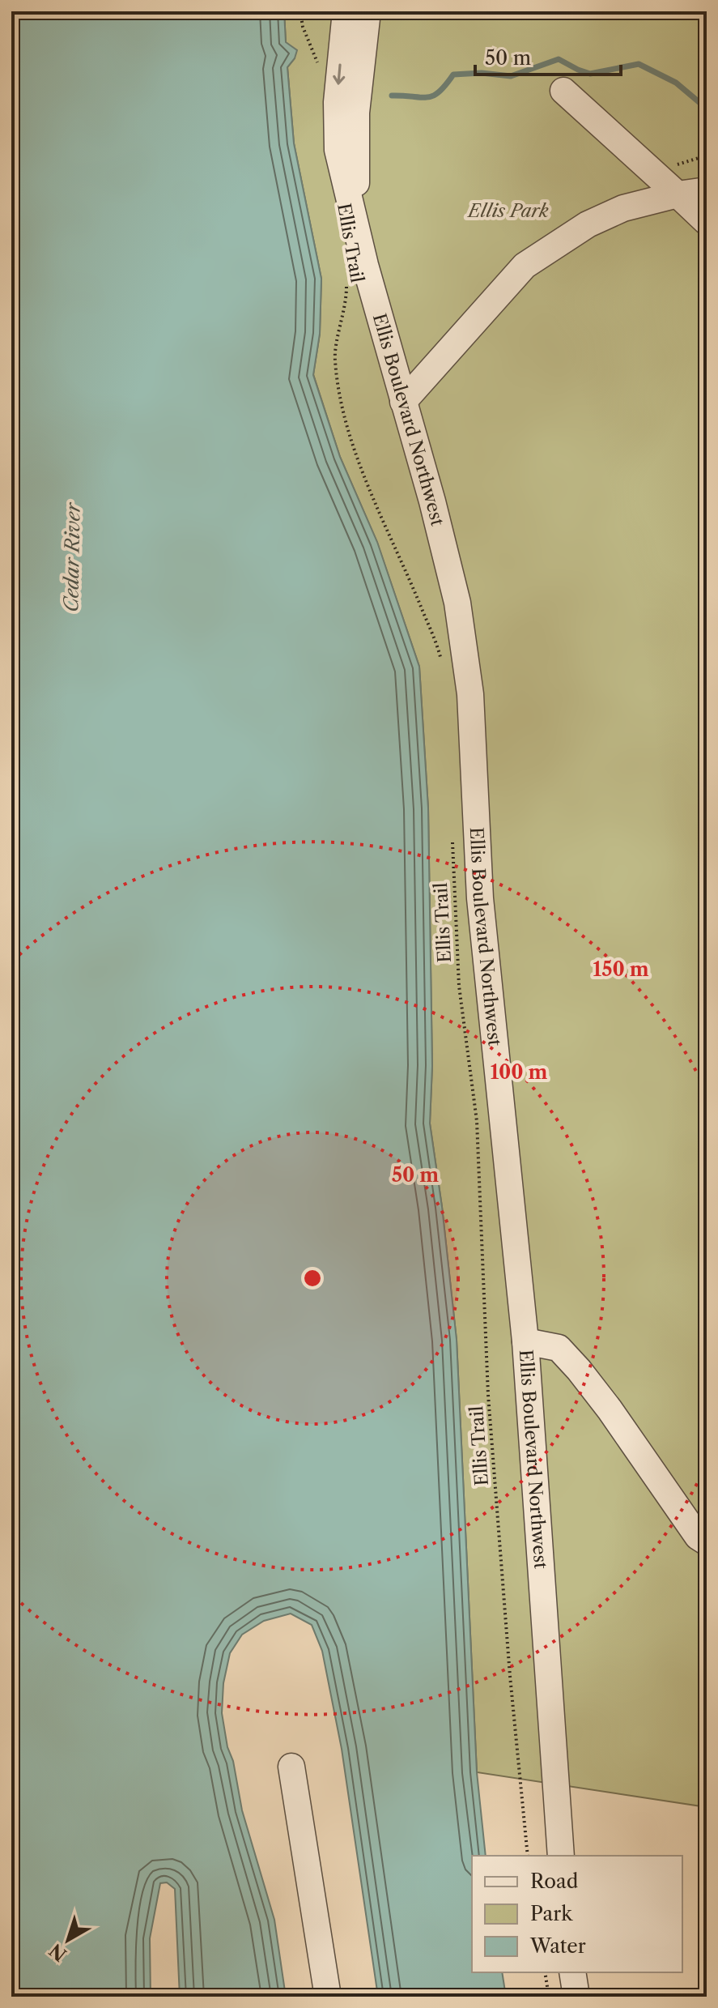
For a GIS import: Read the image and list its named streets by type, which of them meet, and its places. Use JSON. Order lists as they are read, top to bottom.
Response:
{
  "streets": {
    "street": ["Ellis Boulevard Northwest"],
    "path": ["Ellis Trail"]
  },
  "water": ["Cedar River"],
  "parks": ["Ellis Park"],
  "legend": ["Road", "Park", "Water"],
  "scale_bar": "50 m",
  "north": "bottom left",
  "rings": ["150 m", "100 m", "50 m"]
}
